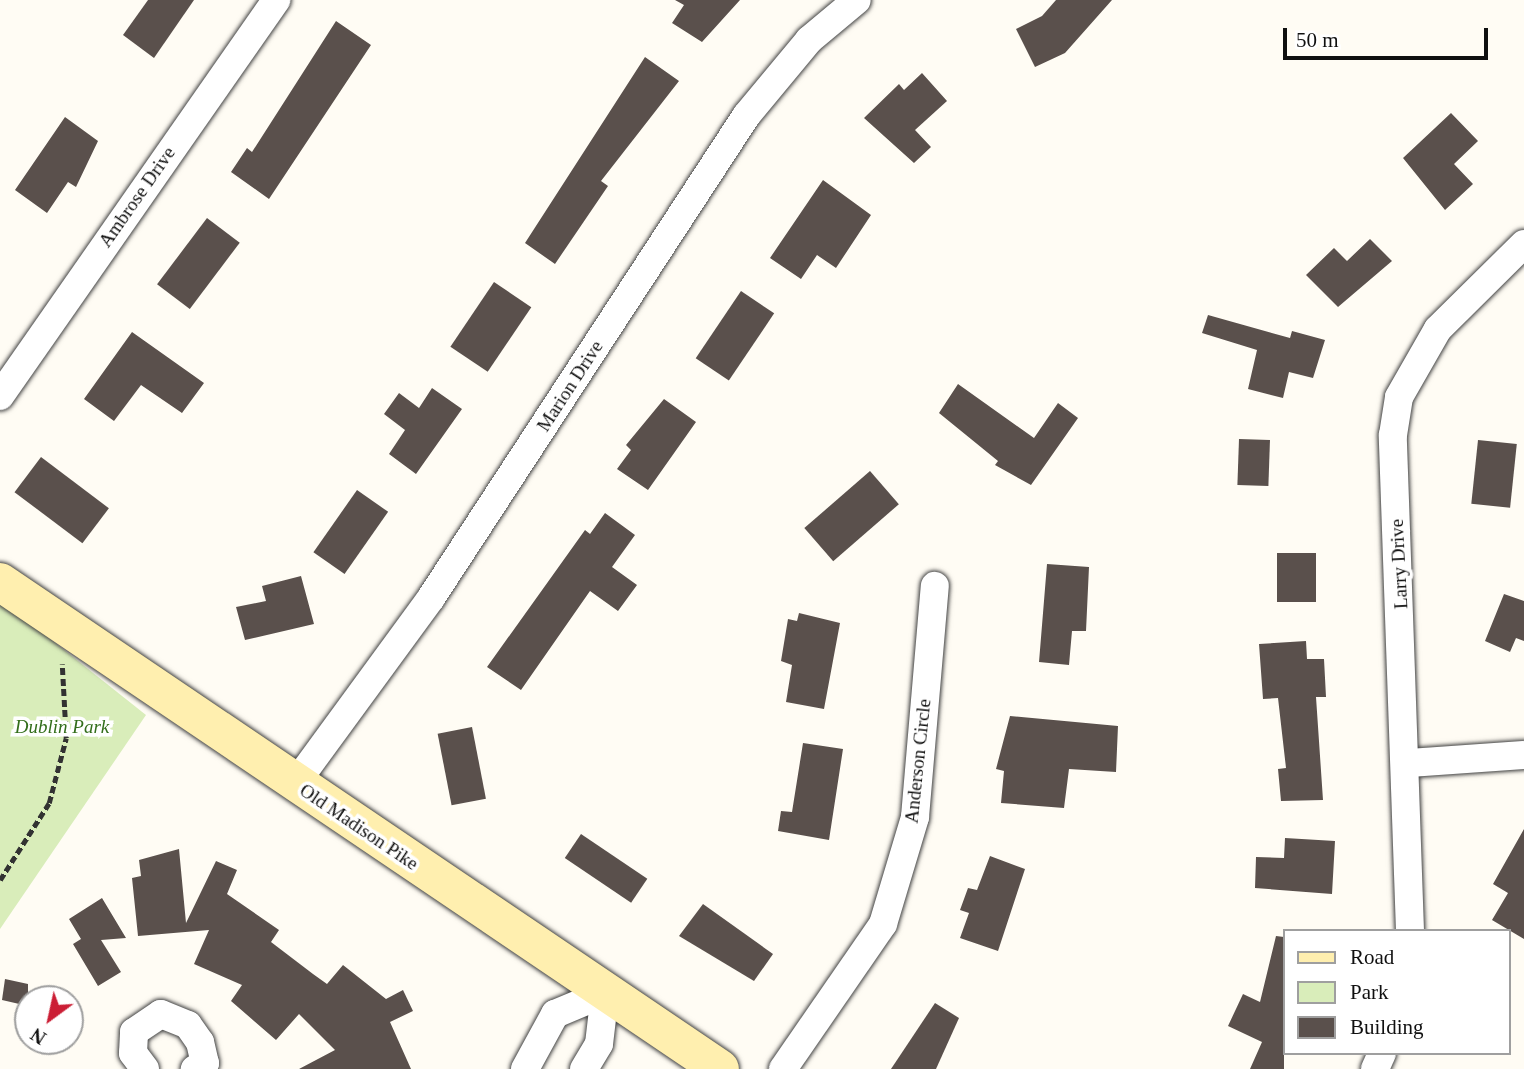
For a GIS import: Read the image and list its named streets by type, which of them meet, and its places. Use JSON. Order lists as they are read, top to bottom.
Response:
{
  "streets": {
    "main road": ["Old Madison Pike"],
    "street": [
      "Ambrose Drive",
      "Marion Drive",
      "Larry Drive",
      "Anderson Circle"
    ]
  },
  "crossings": [
    ["Marion Drive", "Old Madison Pike"]
  ],
  "parks": ["Dublin Park"],
  "legend": ["Road", "Park", "Building"],
  "scale_bar": "50 m",
  "north": "bottom left"
}
